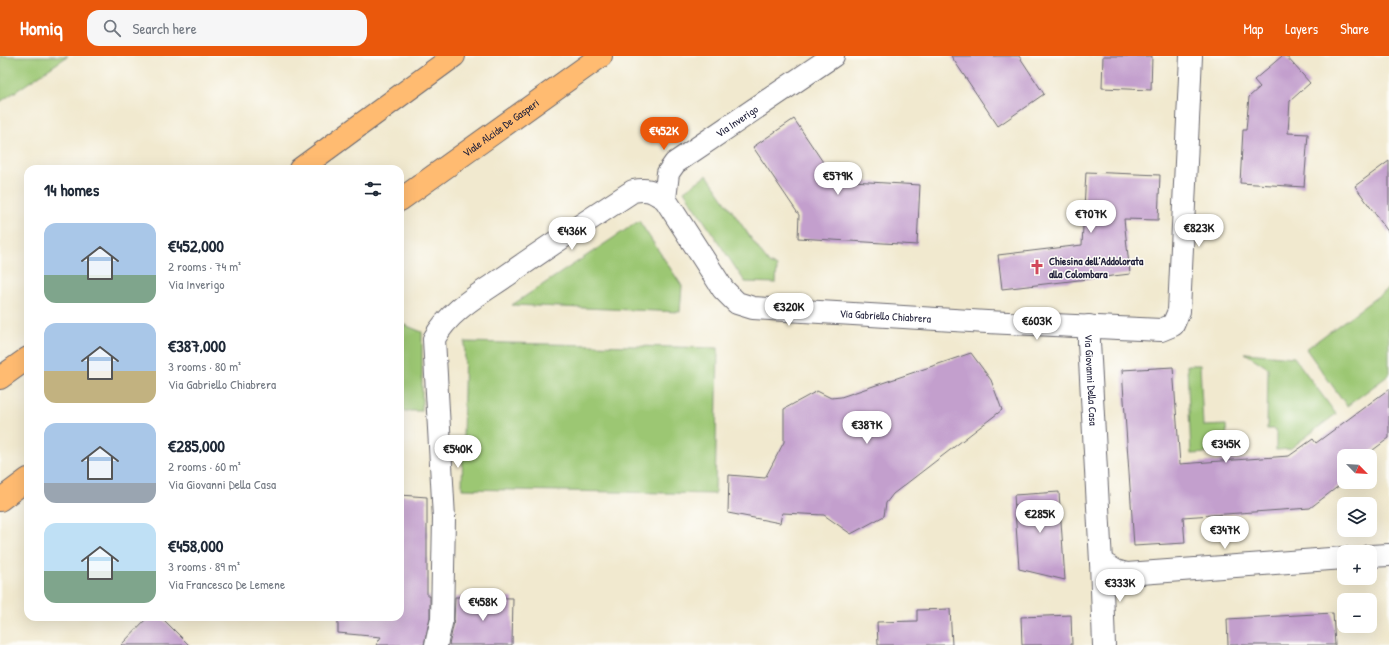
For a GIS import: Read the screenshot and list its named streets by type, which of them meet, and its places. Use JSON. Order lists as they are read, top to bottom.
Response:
{
  "streets": {
    "highway": ["Viale Alcide De Gasperi"],
    "street": ["Via Inverigo", "Via Gabriello Chiabrera", "Via Giovanni Della Casa"]
  },
  "crossings": [
    ["Via Inverigo", "Via Gabriello Chiabrera"],
    ["Via Gabriello Chiabrera", "Via Giovanni Della Casa"]
  ],
  "places": {
    "church": ["Chiesina dell’Addolorata alla Colombara"]
  },
  "north": "bottom right",
  "page": {
    "header": "Homiq",
    "search": "Search here",
    "nav": ["Map", "Layers", "Share"],
    "price": [
      "€452K",
      "€579K",
      "€707K",
      "€823K",
      "€436K",
      "€320K",
      "€603K",
      "€387K",
      "€345K",
      "€540K",
      "€285K",
      "€347K",
      "€333K",
      "€458K"
    ],
    "heading": "14 homes",
    "list": [
      {
        "name": "€452,000",
        "note": "2 rooms · 74 m² · Via Inverigo"
      },
      {
        "name": "€387,000",
        "note": "3 rooms · 80 m² · Via Gabriello Chiabrera"
      },
      {
        "name": "€285,000",
        "note": "2 rooms · 60 m² · Via Giovanni Della Casa"
      },
      {
        "name": "€458,000",
        "note": "3 rooms · 89 m² · Via Francesco De Lemene"
      }
    ],
    "map_buttons": ["+", "−"]
  }
}
